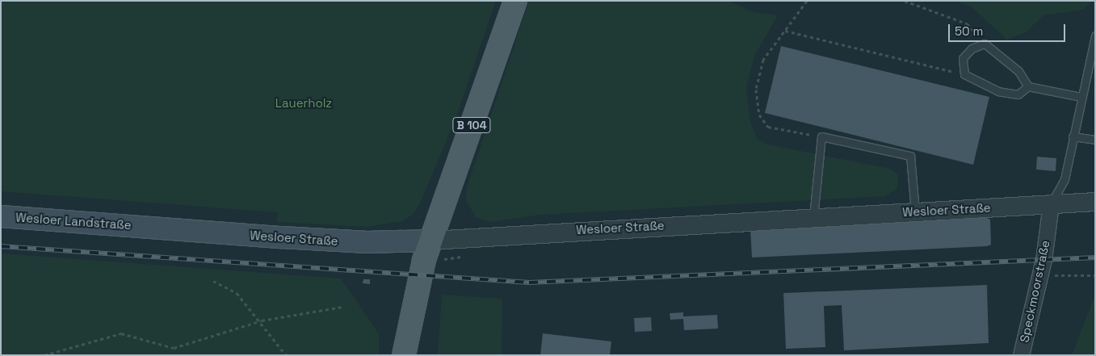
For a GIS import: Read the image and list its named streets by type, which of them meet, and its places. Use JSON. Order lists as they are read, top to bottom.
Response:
{
  "streets": {
    "main road": ["B 104", "Wesloer Straße", "Wesloer Landstraße"],
    "street": ["Speckmoorstraße"]
  },
  "crossings": [
    ["B 104", "Wesloer Straße"],
    ["Wesloer Straße", "Wesloer Landstraße"],
    ["Wesloer Straße", "Speckmoorstraße"]
  ],
  "parks": ["Lauerholz"],
  "scale_bar": "50 m"
}
